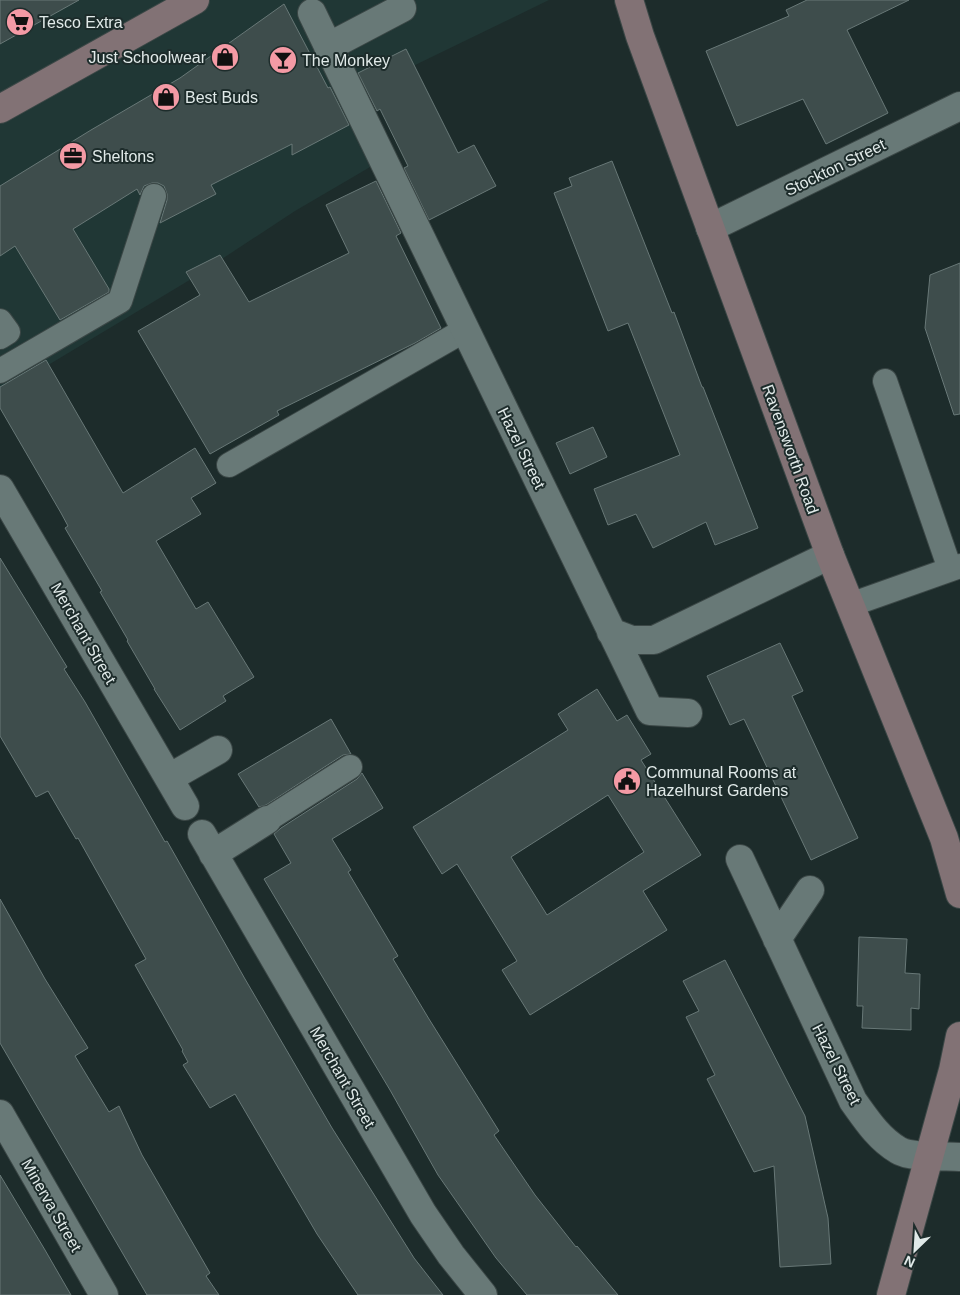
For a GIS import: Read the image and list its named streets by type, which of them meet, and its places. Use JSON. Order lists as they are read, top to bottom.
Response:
{
  "streets": {
    "street": [
      "Stockton Street",
      "Hazel Street",
      "Ravensworth Road",
      "Merchant Street",
      "Minerva Street"
    ]
  },
  "crossings": [
    ["Stockton Street", "Ravensworth Road"]
  ],
  "places": {
    "supermarket": ["Tesco Extra"],
    "shop": ["Just Schoolwear", "Best Buds"],
    "bar": ["The Monkey"],
    "office": ["Sheltons"],
    "public building": ["Communal Rooms at Hazelhurst Gardens"]
  },
  "north": "bottom left"
}
